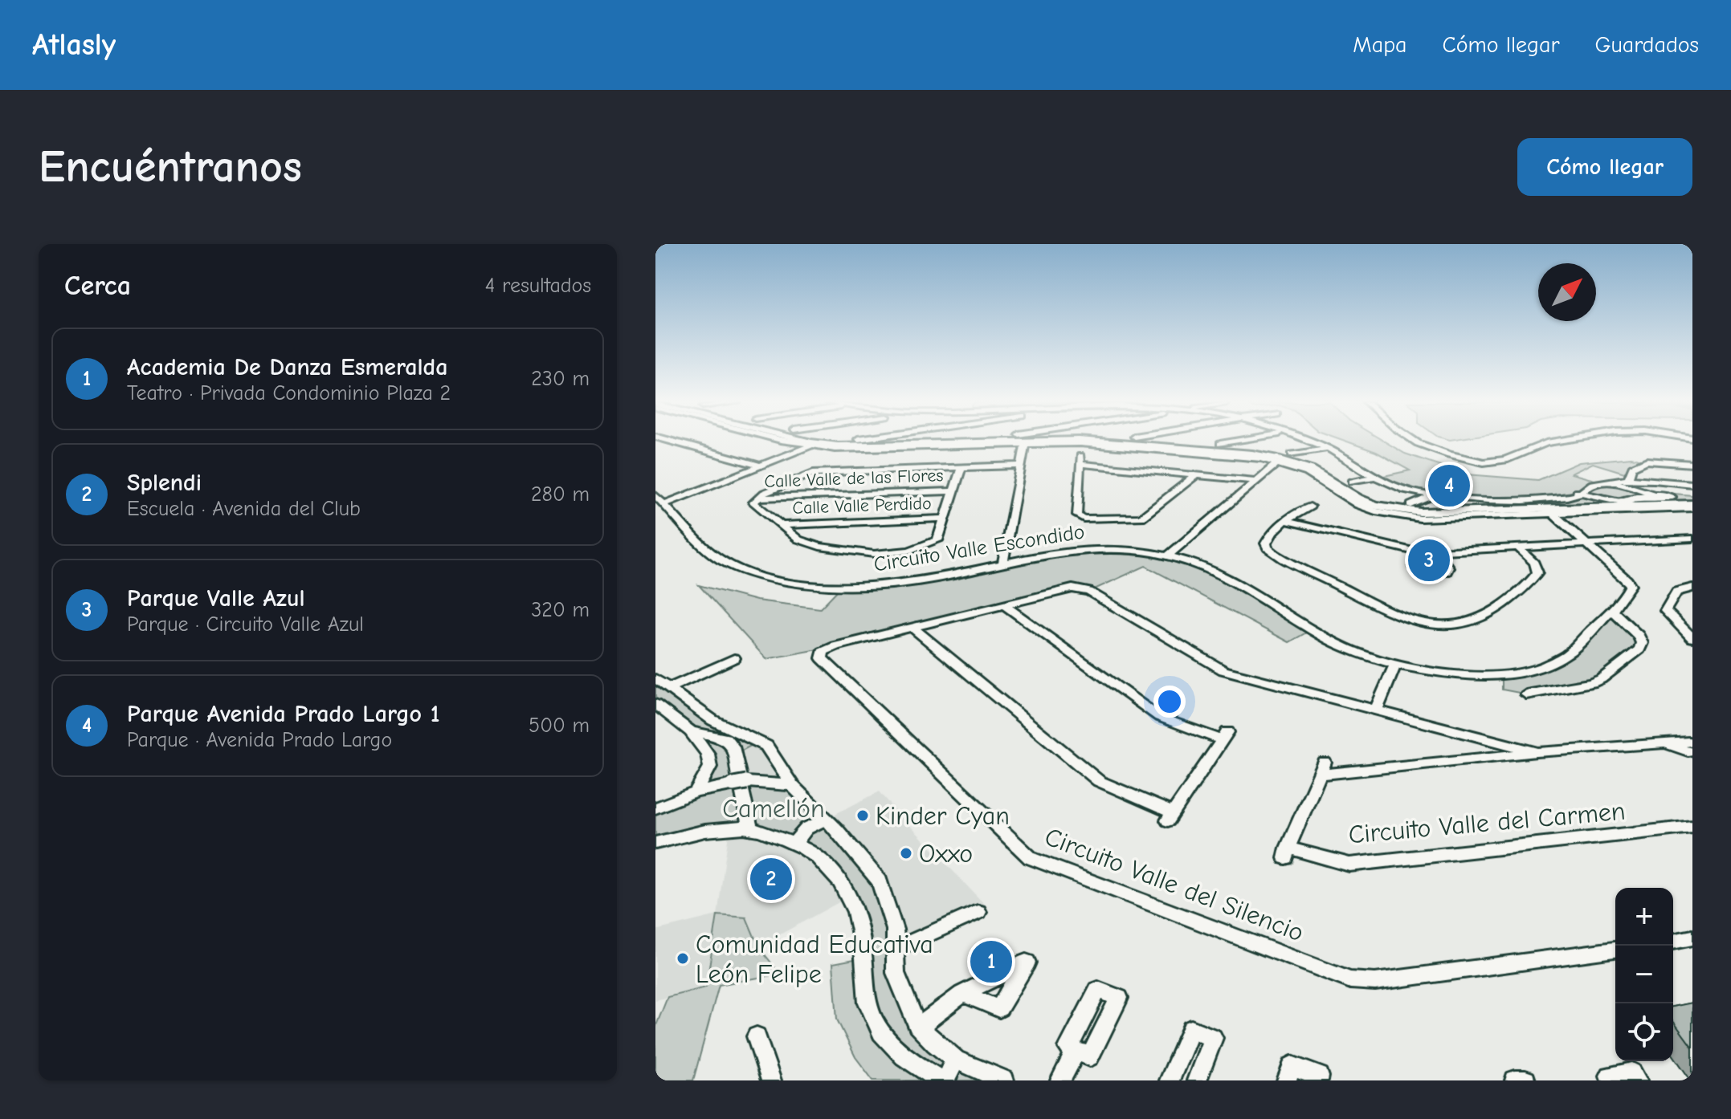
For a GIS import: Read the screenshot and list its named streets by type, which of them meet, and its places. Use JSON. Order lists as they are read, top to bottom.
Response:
{
  "streets": {
    "street": [
      "Calle Valle de las Flores",
      "Calle Valle Perdido",
      "Circuito Valle Escondido",
      "Circuito Valle del Carmen",
      "Circuito Valle del Silencio"
    ]
  },
  "crossings": [
    ["Circuito Valle del Carmen", "Circuito Valle del Silencio"]
  ],
  "parks": ["Camellón"],
  "places": ["Kinder Cyan", "Oxxo", "Comunidad Educativa León Felipe"],
  "north": "top right",
  "page": {
    "header": "Atlasly",
    "nav": ["Mapa", "Cómo llegar", "Guardados"],
    "buttons": "Cómo llegar",
    "title": "Encuéntranos",
    "heading": ["Cerca", "4 resultados"],
    "list": [
      {
        "mark": "1",
        "name": "Academia De Danza Esmeralda",
        "note": "Teatro · Privada Condominio Plaza 2",
        "value": "230 m"
      },
      {
        "mark": "2",
        "name": "Splendi",
        "note": "Escuela · Avenida del Club",
        "value": "280 m"
      },
      {
        "mark": "3",
        "name": "Parque Valle Azul",
        "note": "Parque · Circuito Valle Azul",
        "value": "320 m"
      },
      {
        "mark": "4",
        "name": "Parque Avenida Prado Largo 1",
        "note": "Parque · Avenida Prado Largo",
        "value": "500 m"
      }
    ],
    "pins": [
      "4",
      "3",
      "2",
      "1"
    ],
    "map_buttons": ["+", "−"]
  }
}
